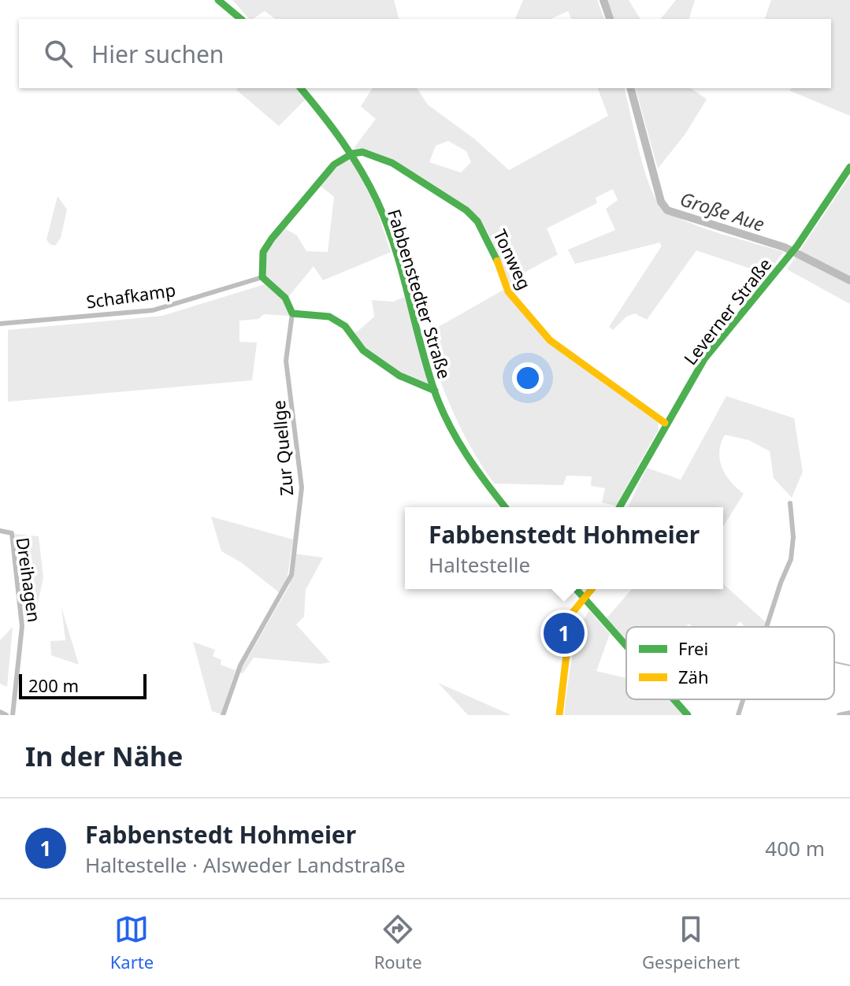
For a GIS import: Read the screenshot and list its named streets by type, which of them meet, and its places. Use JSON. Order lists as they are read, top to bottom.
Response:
{
  "streets": {
    "street": [
      "Tonweg",
      "Fabbenstedter Straße",
      "Schafkamp",
      "Leverner Straße",
      "Zur Quellge",
      "Dreihagen"
    ]
  },
  "crossings": [
    ["Tonweg", "Fabbenstedter Straße"],
    ["Tonweg", "Leverner Straße"]
  ],
  "water": ["Große Aue"],
  "legend": ["Frei", "Zäh"],
  "scale_bar": "200 m",
  "page": {
    "search": "Hier suchen",
    "popup": ["Fabbenstedt Hohmeier", "Haltestelle"],
    "pins": "1",
    "scale": "200 m",
    "heading": "In der Nähe",
    "list": [
      {
        "mark": "1",
        "name": "Fabbenstedt Hohmeier",
        "note": "Haltestelle · Alsweder Landstraße",
        "value": "400 m"
      }
    ],
    "nav": ["Karte", "Route", "Gespeichert"]
  }
}
